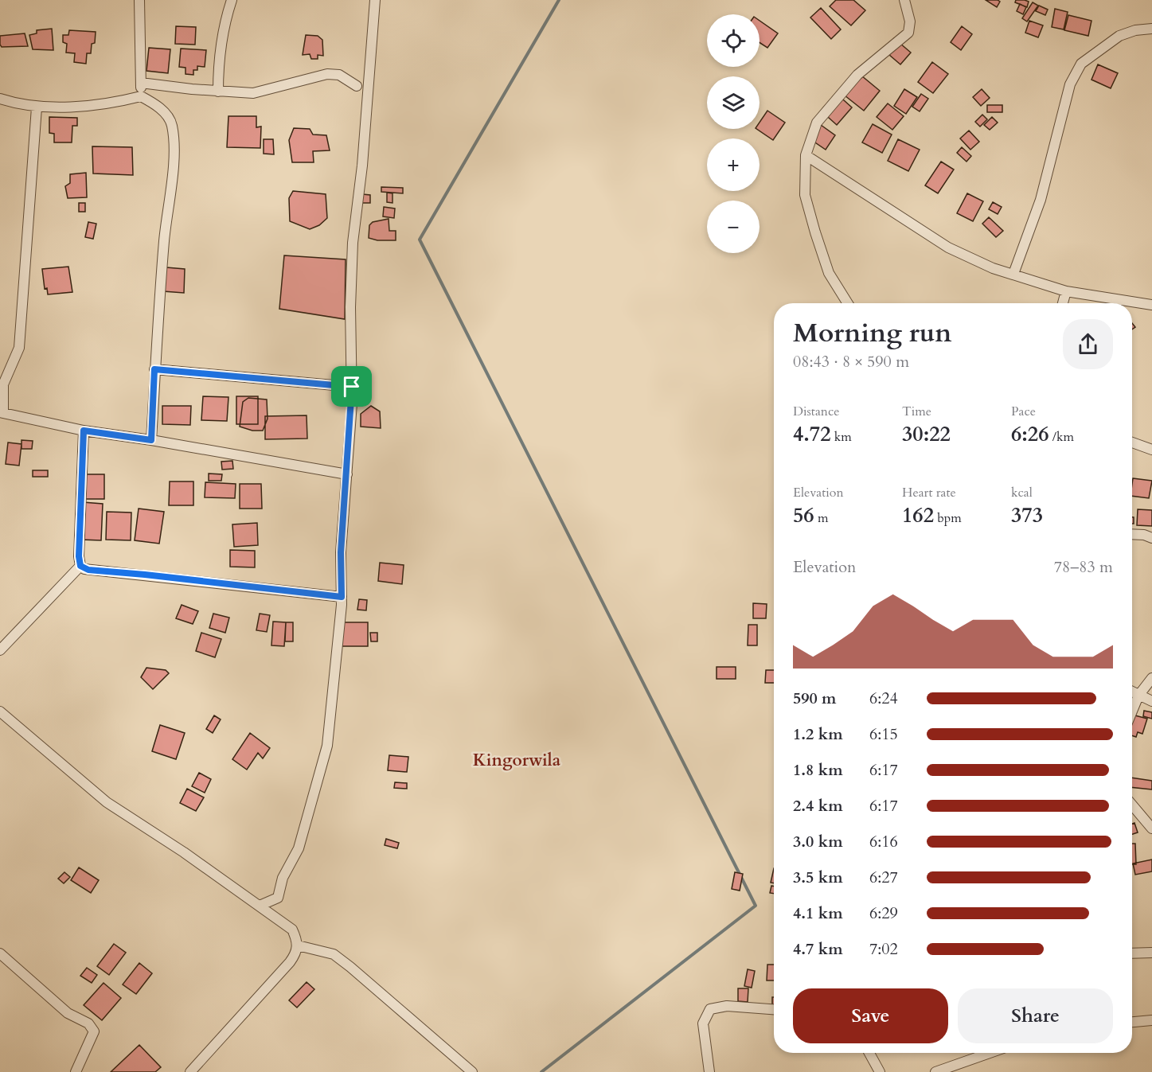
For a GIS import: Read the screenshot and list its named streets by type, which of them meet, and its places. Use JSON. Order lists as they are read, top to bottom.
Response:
{
  "districts": ["Kingorwila"],
  "page": {
    "map_buttons": ["+", "−"],
    "heading": ["Morning run", "08:43 · 8 × 590 m"],
    "stats": [
      ["Distance", "4.72 km"],
      ["Time", "30:22"],
      ["Pace", "6:26 /km"],
      ["Elevation", "56 m"],
      ["Heart rate", "162 bpm"],
      ["kcal", "373"]
    ],
    "chart": ["Elevation", "78–83 m"],
    "list": [
      {
        "name": "590 m",
        "note": "6:24"
      },
      {
        "name": "1.2 km",
        "note": "6:15"
      },
      {
        "name": "1.8 km",
        "note": "6:17"
      },
      {
        "name": "2.4 km",
        "note": "6:17"
      },
      {
        "name": "3.0 km",
        "note": "6:16"
      },
      {
        "name": "3.5 km",
        "note": "6:27"
      },
      {
        "name": "4.1 km",
        "note": "6:29"
      },
      {
        "name": "4.7 km",
        "note": "7:02"
      }
    ],
    "buttons": ["Save", "Share"]
  }
}
